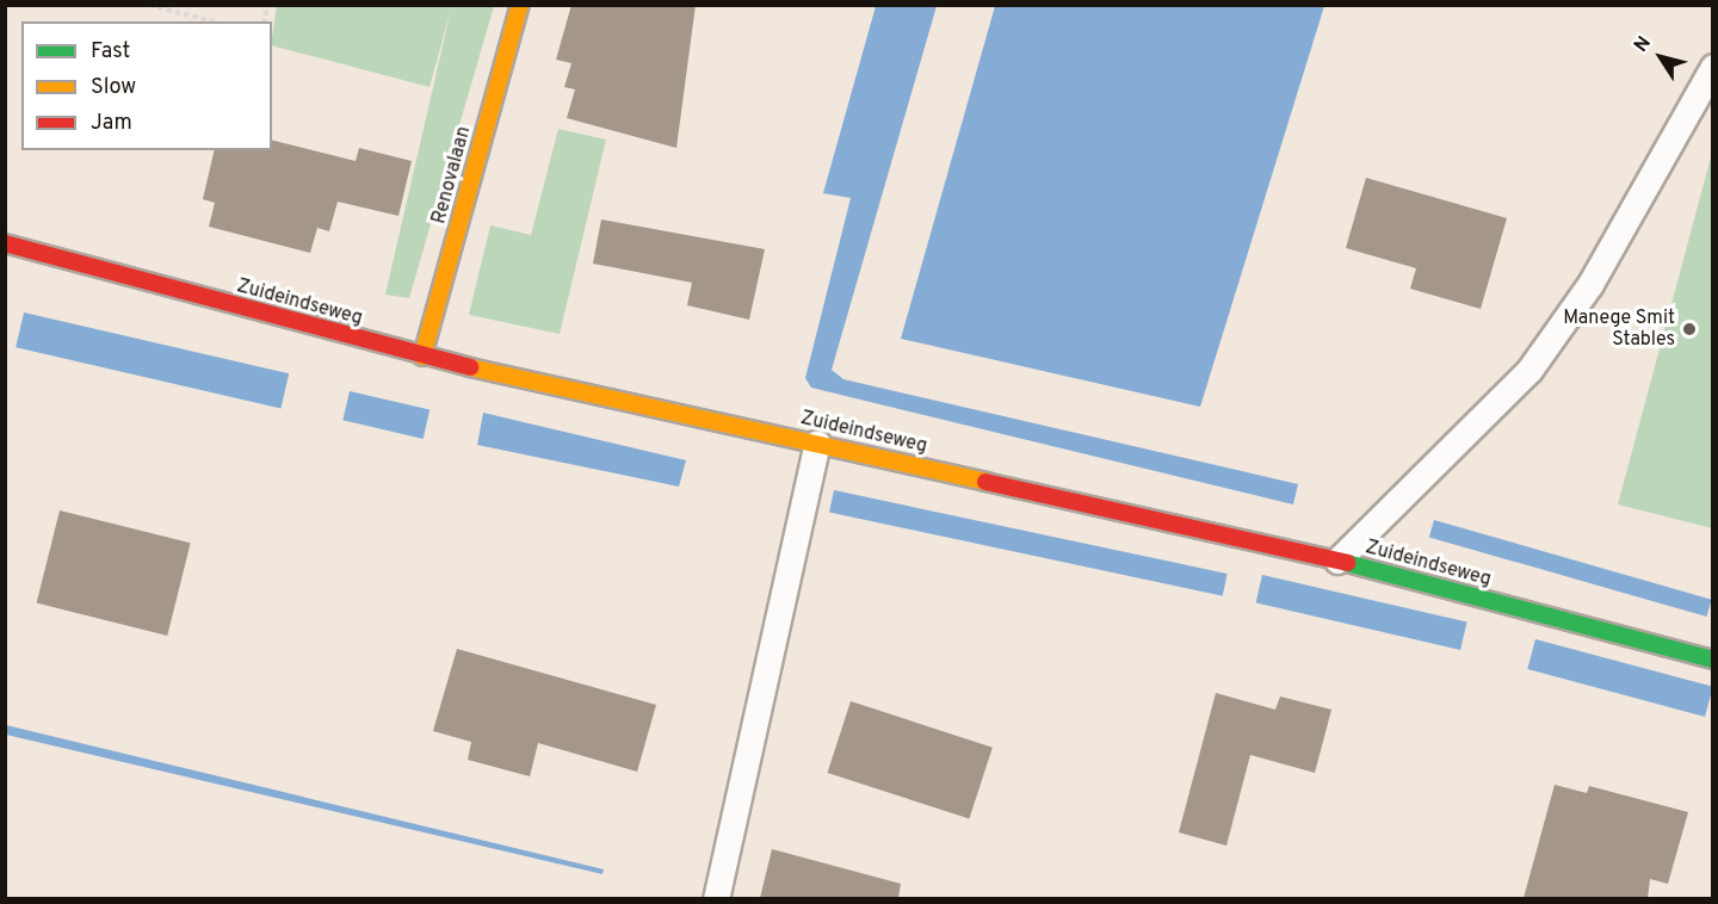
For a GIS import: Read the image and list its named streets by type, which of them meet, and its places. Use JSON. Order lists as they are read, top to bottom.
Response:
{
  "streets": {
    "street": ["Renovalaan", "Zuideindseweg"]
  },
  "crossings": [
    ["Renovalaan", "Zuideindseweg"]
  ],
  "places": ["Manege Smit Stables"],
  "legend": ["Fast", "Slow", "Jam"],
  "north": "top left"
}
